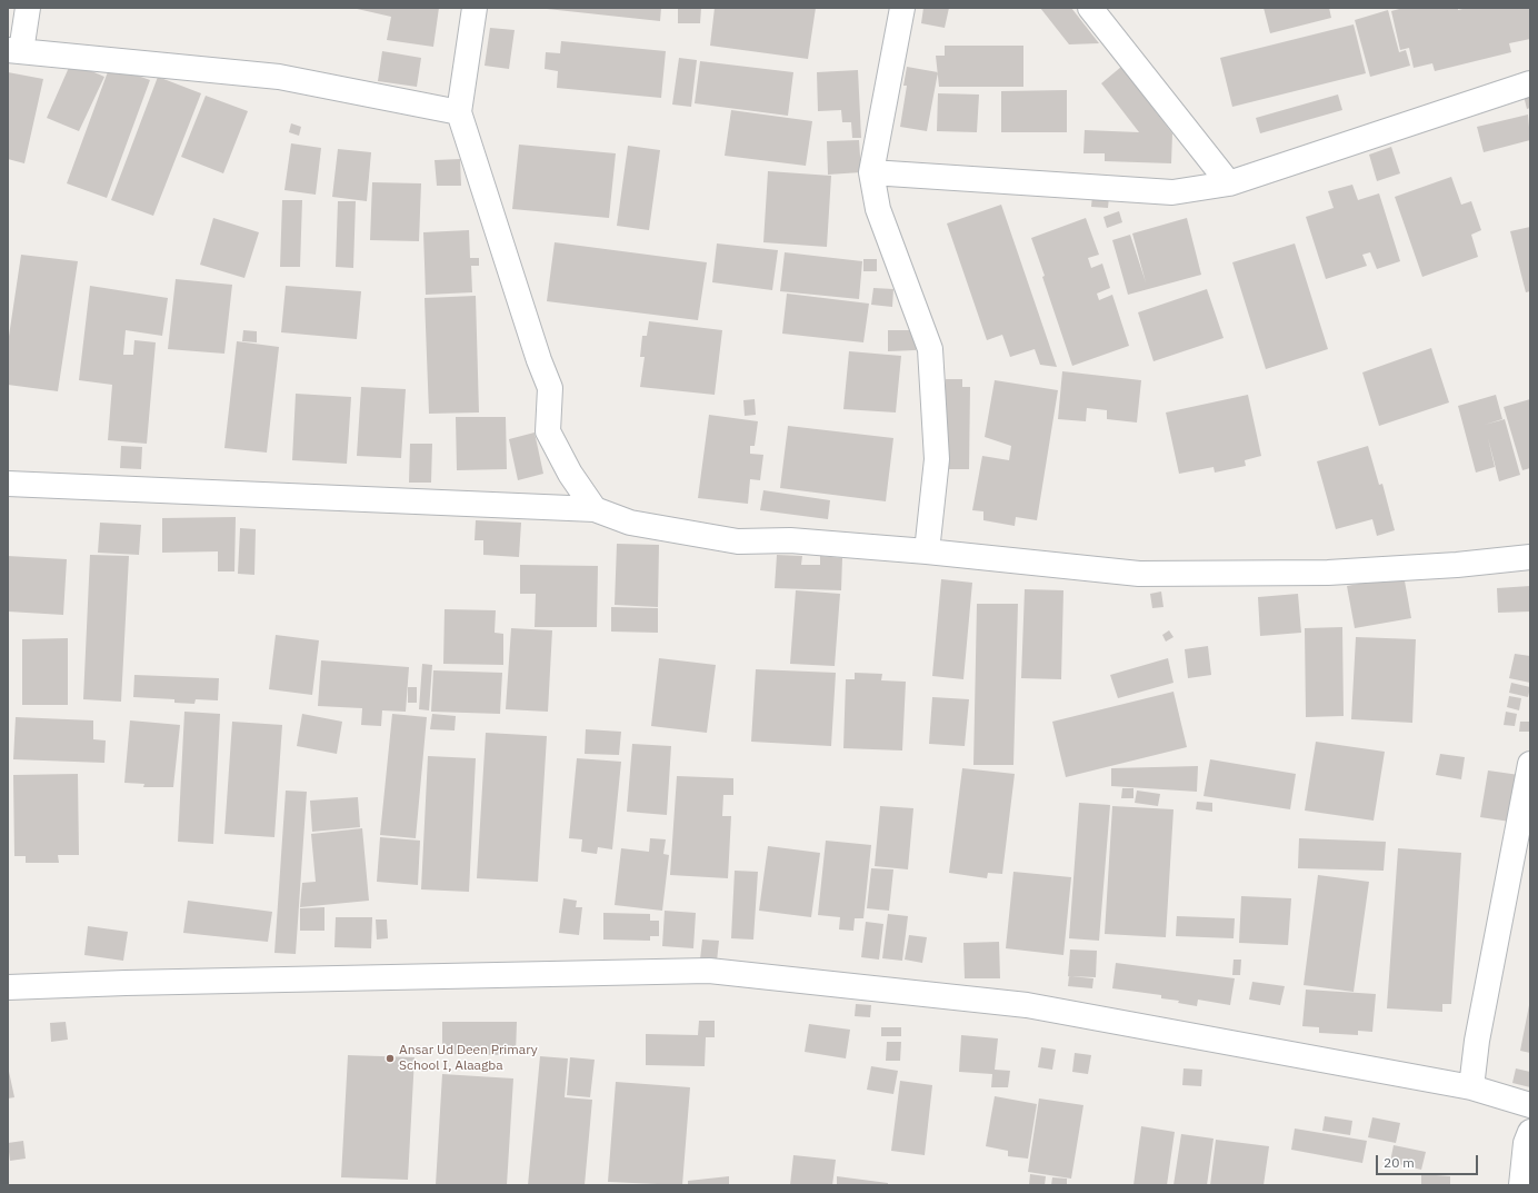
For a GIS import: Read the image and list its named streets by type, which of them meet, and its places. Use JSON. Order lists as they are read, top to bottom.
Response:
{
  "places": ["Ansar Ud Deen Primary School I, Alaagba"],
  "scale_bar": "20 m"
}
